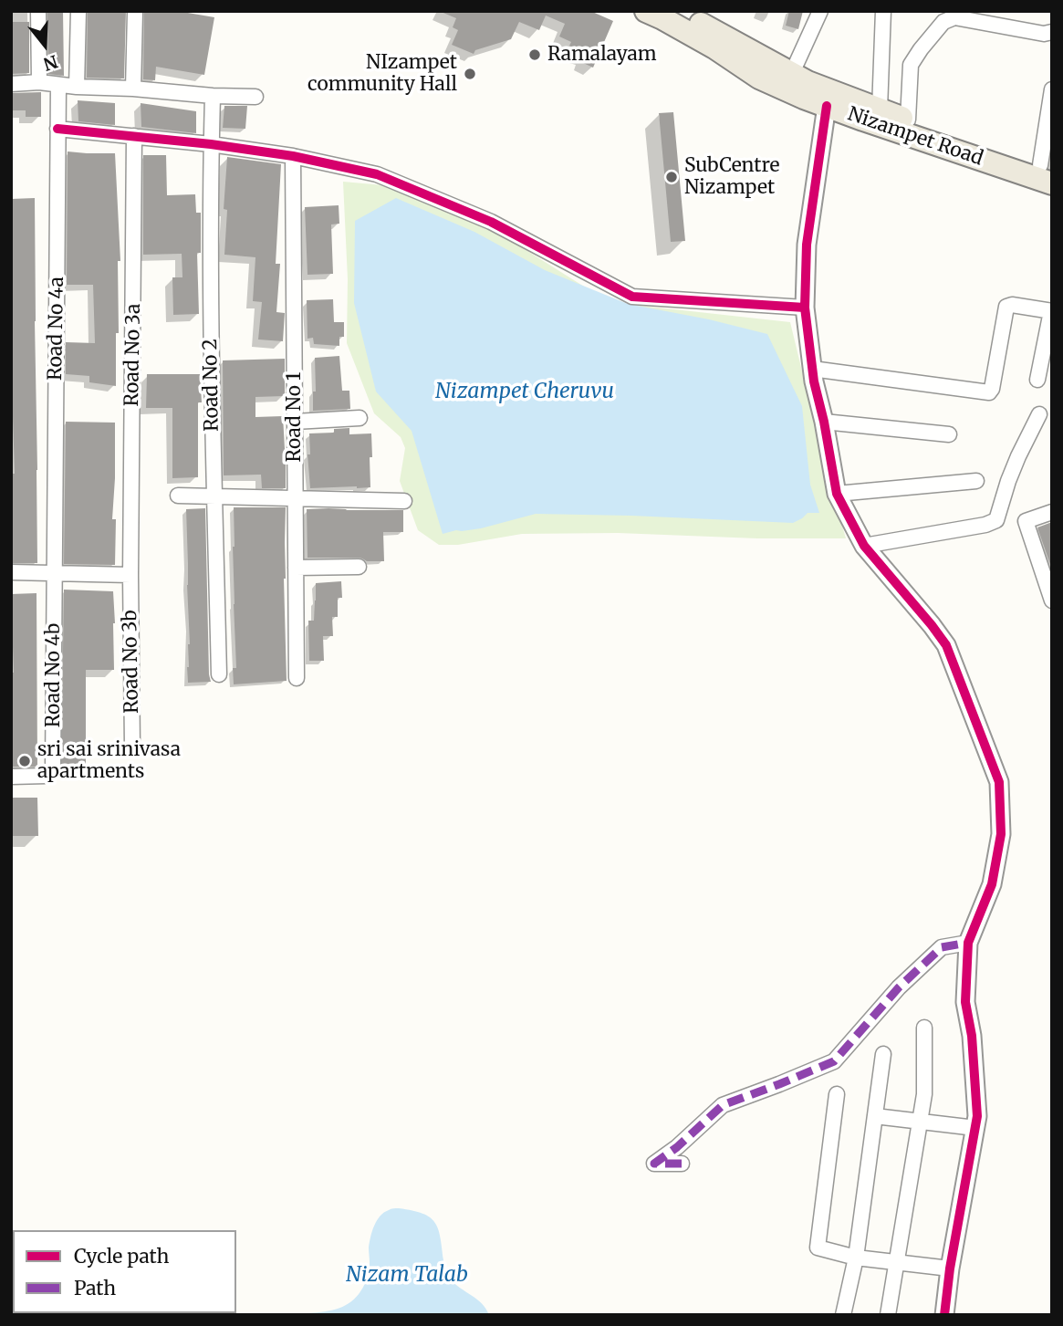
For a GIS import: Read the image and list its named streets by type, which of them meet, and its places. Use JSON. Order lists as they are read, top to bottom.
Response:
{
  "streets": {
    "main road": ["Nizampet Road"],
    "street": [
      "Road No 4a",
      "Road No 3a",
      "Road No 2",
      "Road No 1",
      "Road No 3b",
      "Road No 4b"
    ]
  },
  "crossings": [
    ["Road No 4a", "Road No 4b"],
    ["Road No 3a", "Road No 3b"]
  ],
  "water": ["Nizampet Cheruvu", "Nizam Talab"],
  "places": [
    "Ramalayam",
    "NIzampet community Hall",
    "SubCentre Nizampet",
    "sri sai srinivasa apartments"
  ],
  "legend": ["Cycle path", "Path"],
  "north": "bottom"
}
